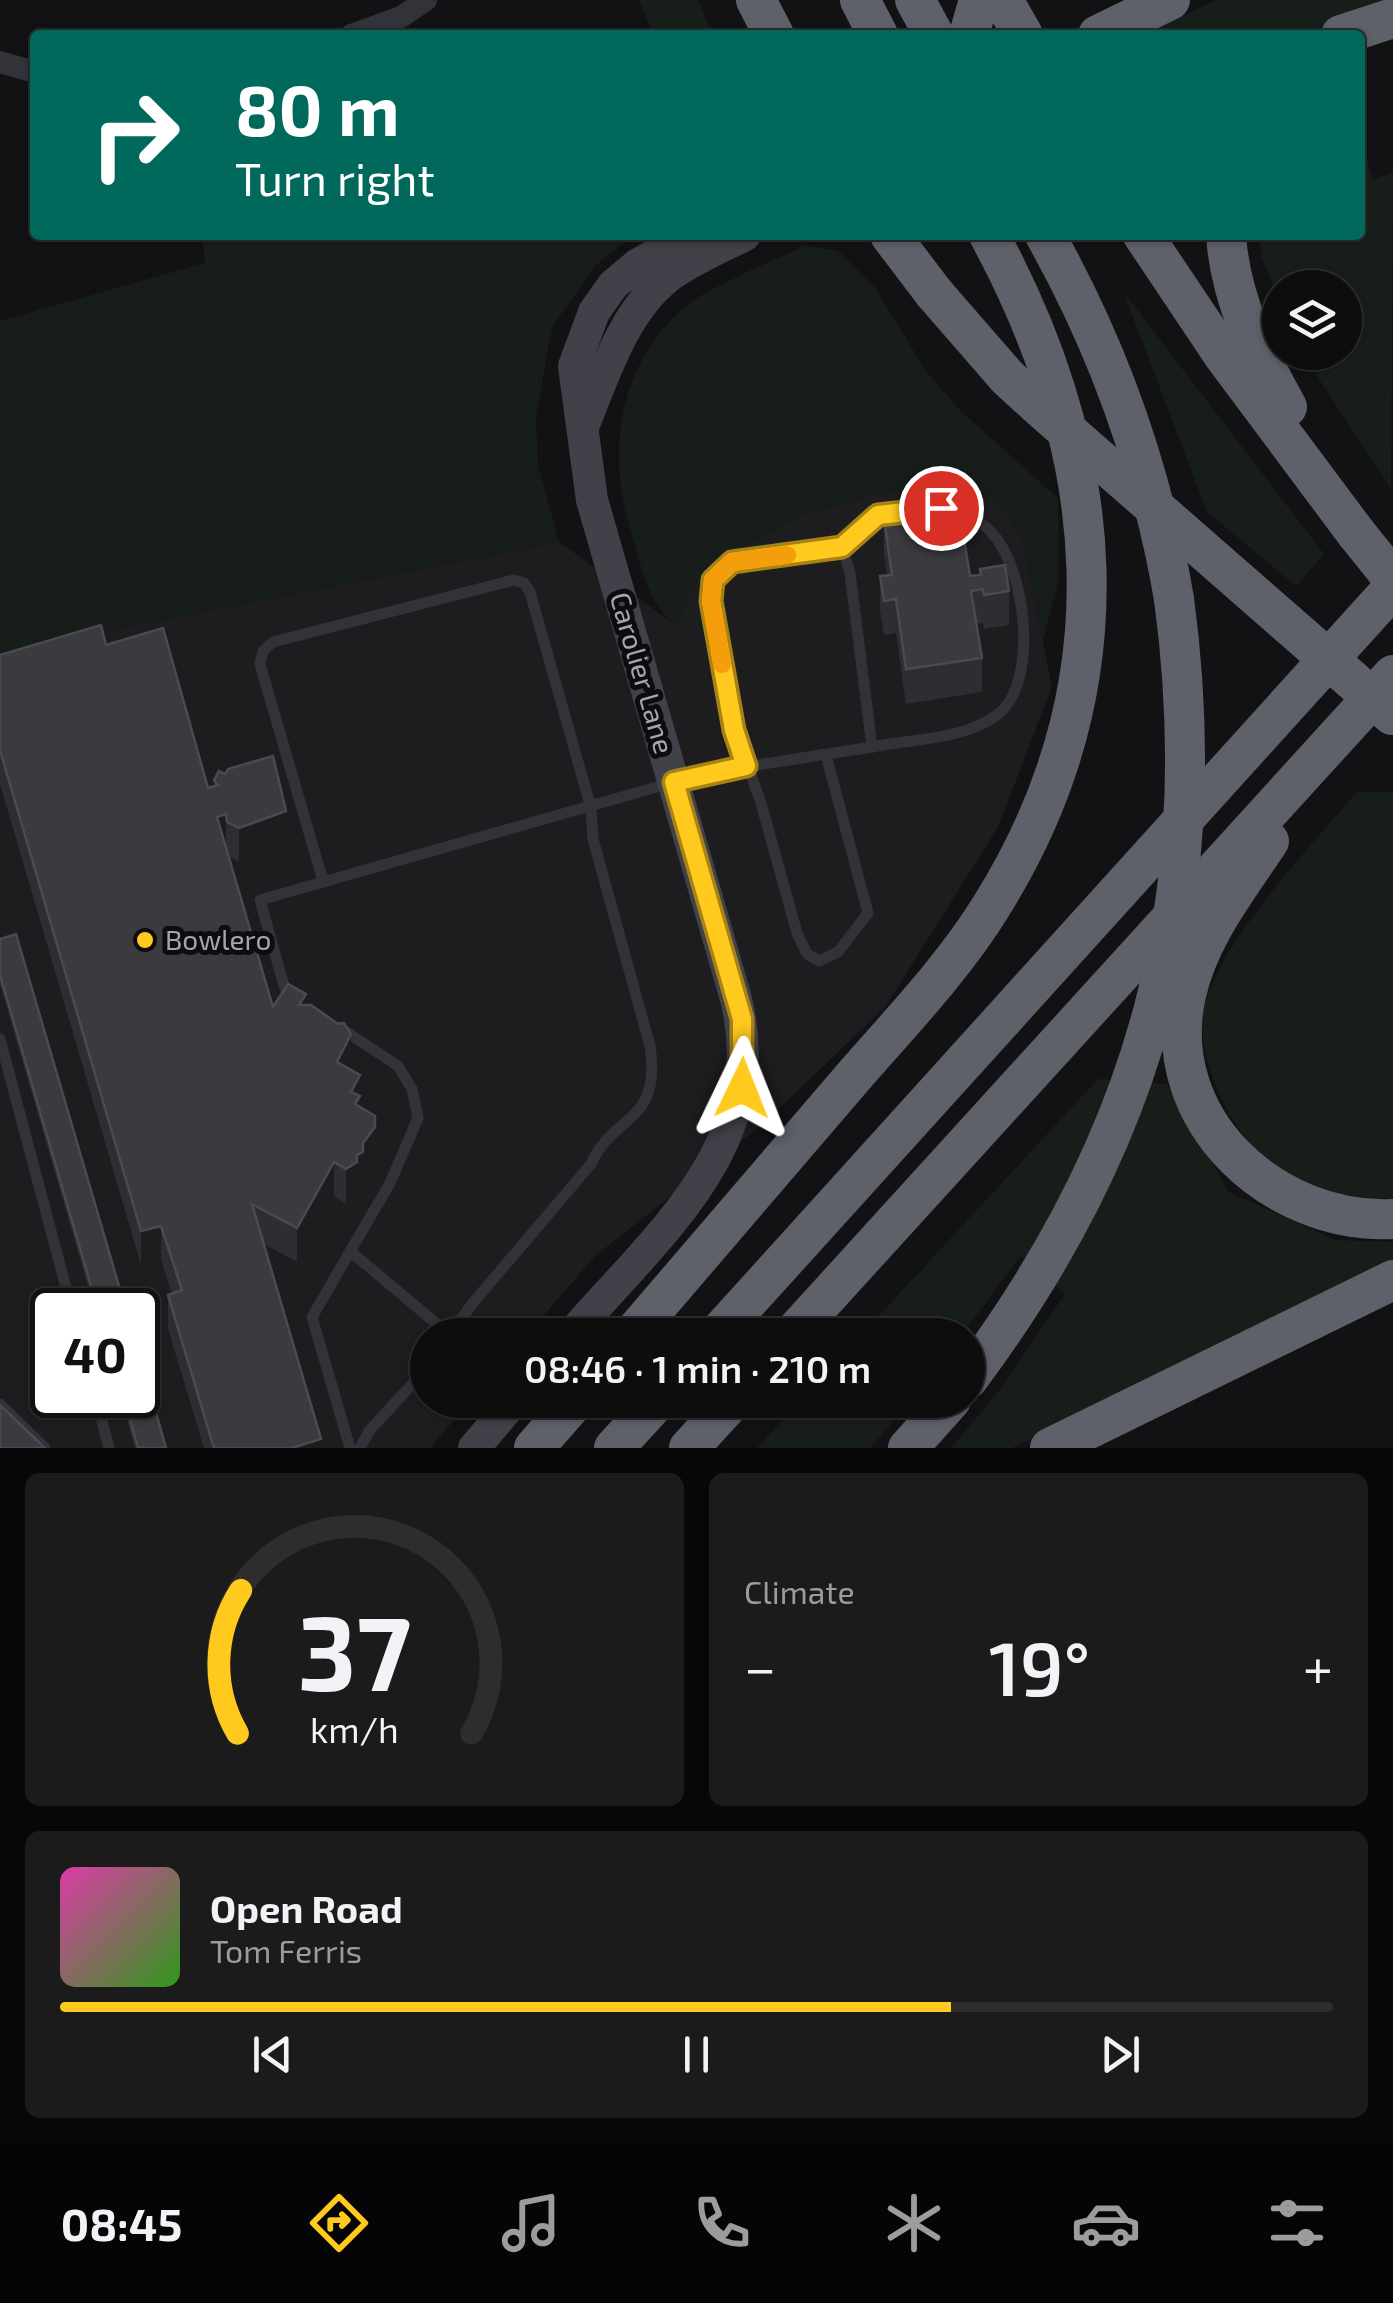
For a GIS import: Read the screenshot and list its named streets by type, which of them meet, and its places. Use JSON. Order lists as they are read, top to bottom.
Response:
{
  "streets": {
    "street": ["Carolier Lane"]
  },
  "places": ["Bowlero"],
  "page": {
    "turn": ["80 m", "Turn right"],
    "limit": "40",
    "trip": "08:46 · 1 min · 210 m",
    "tile": "Climate",
    "heat": ["−", "19°", "+"],
    "song": ["Open Road", "Tom Ferris"],
    "tabs": "08:45",
    "gauge": ["37", "km/h"]
  }
}
